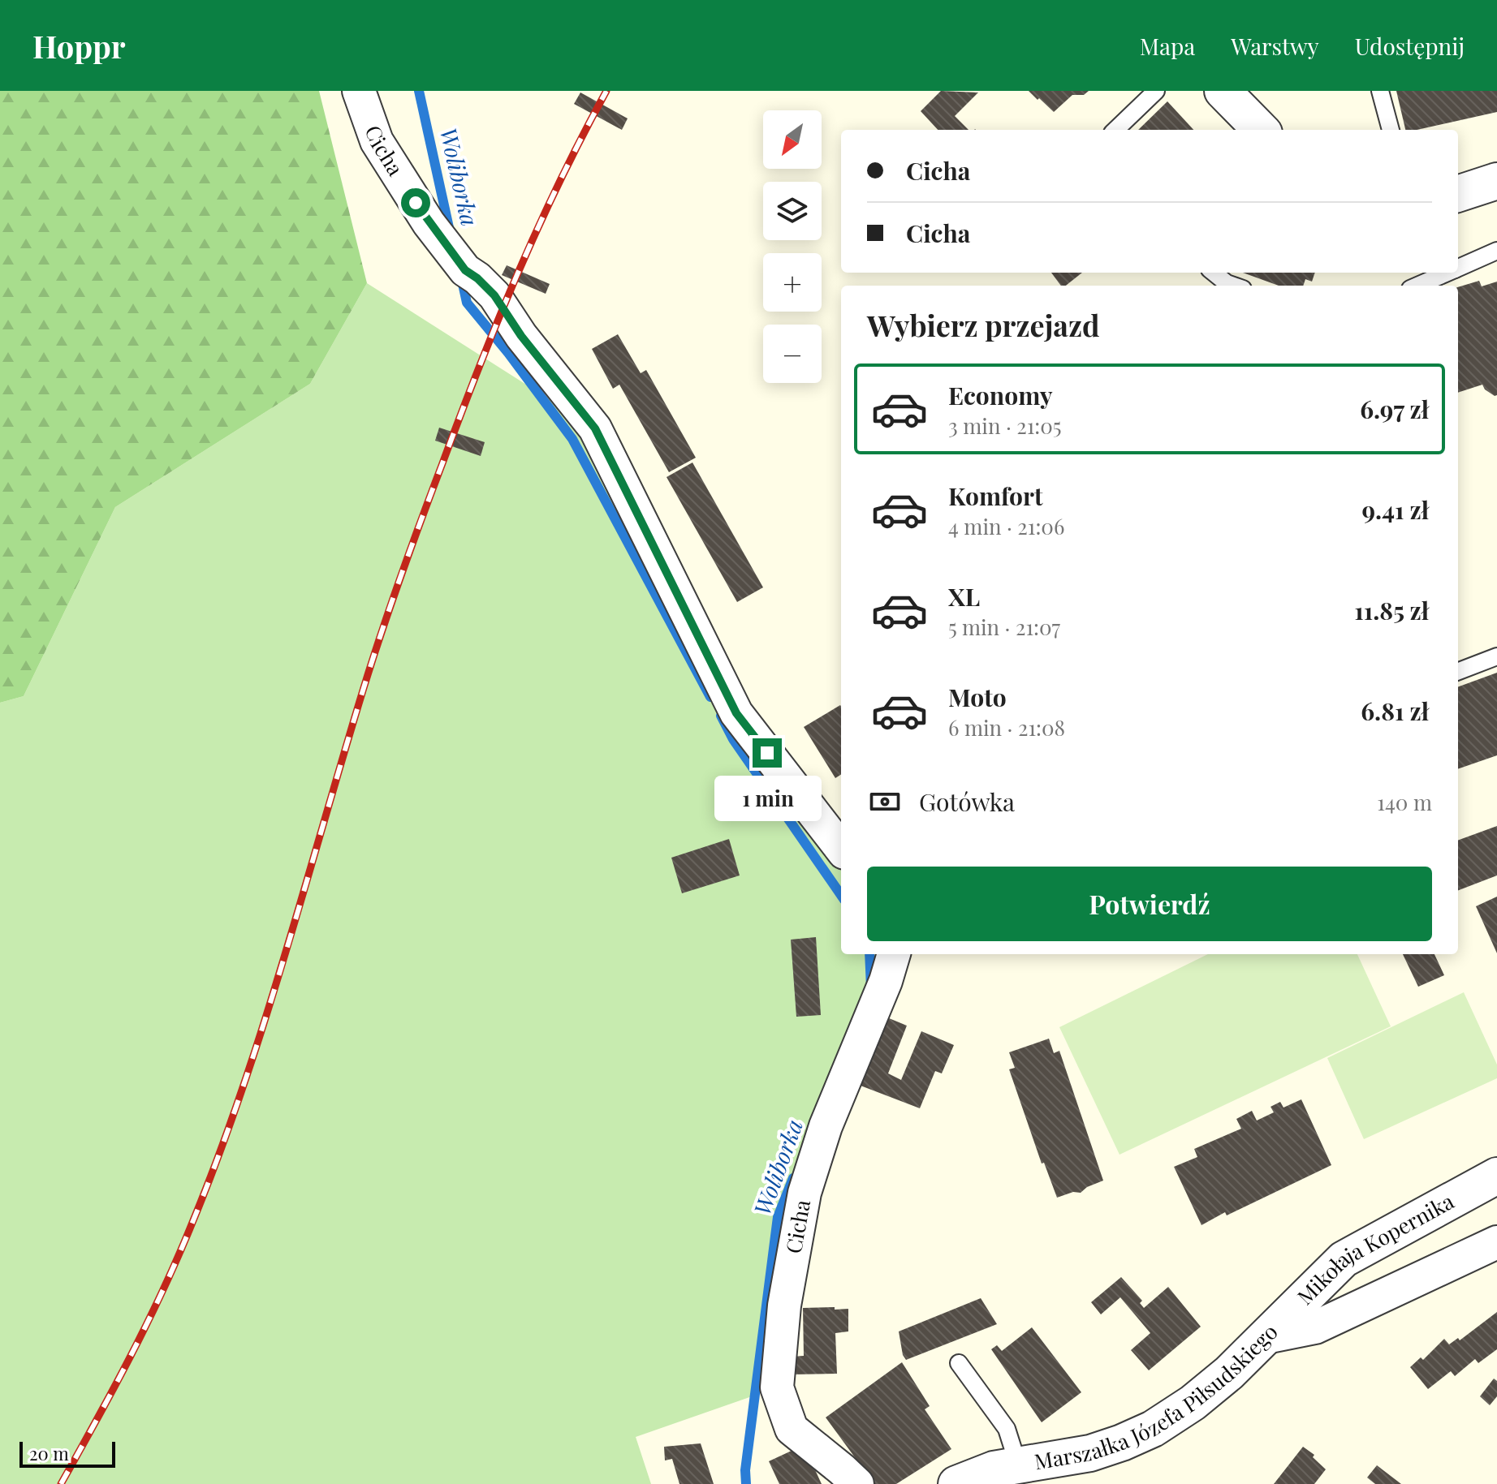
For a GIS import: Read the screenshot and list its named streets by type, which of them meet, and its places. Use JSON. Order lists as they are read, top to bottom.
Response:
{
  "streets": {
    "street": ["Cicha", "Mikołaja Kopernika", "Marszałka Józefa Piłsudskiego"]
  },
  "crossings": [
    ["Mikołaja Kopernika", "Marszałka Józefa Piłsudskiego"]
  ],
  "water": ["Woliborka"],
  "scale_bar": "20 m",
  "north": "bottom left",
  "page": {
    "header": "Hoppr",
    "nav": ["Mapa", "Warstwy", "Udostępnij"],
    "map_buttons": ["+", "−"],
    "banner": ["Cicha", "Cicha"],
    "heading": "Wybierz przejazd",
    "list": [
      {
        "name": "Economy",
        "note": "3 min · 21:05",
        "value": "6.97 zł"
      },
      {
        "name": "Komfort",
        "note": "4 min · 21:06",
        "value": "9.41 zł"
      },
      {
        "name": "XL",
        "note": "5 min · 21:07",
        "value": "11.85 zł"
      },
      {
        "name": "Moto",
        "note": "6 min · 21:08",
        "value": "6.81 zł"
      }
    ],
    "pay": ["Gotówka", "140 m"],
    "bubble": "1 min",
    "buttons": "Potwierdź",
    "scale": "20 m"
  }
}
